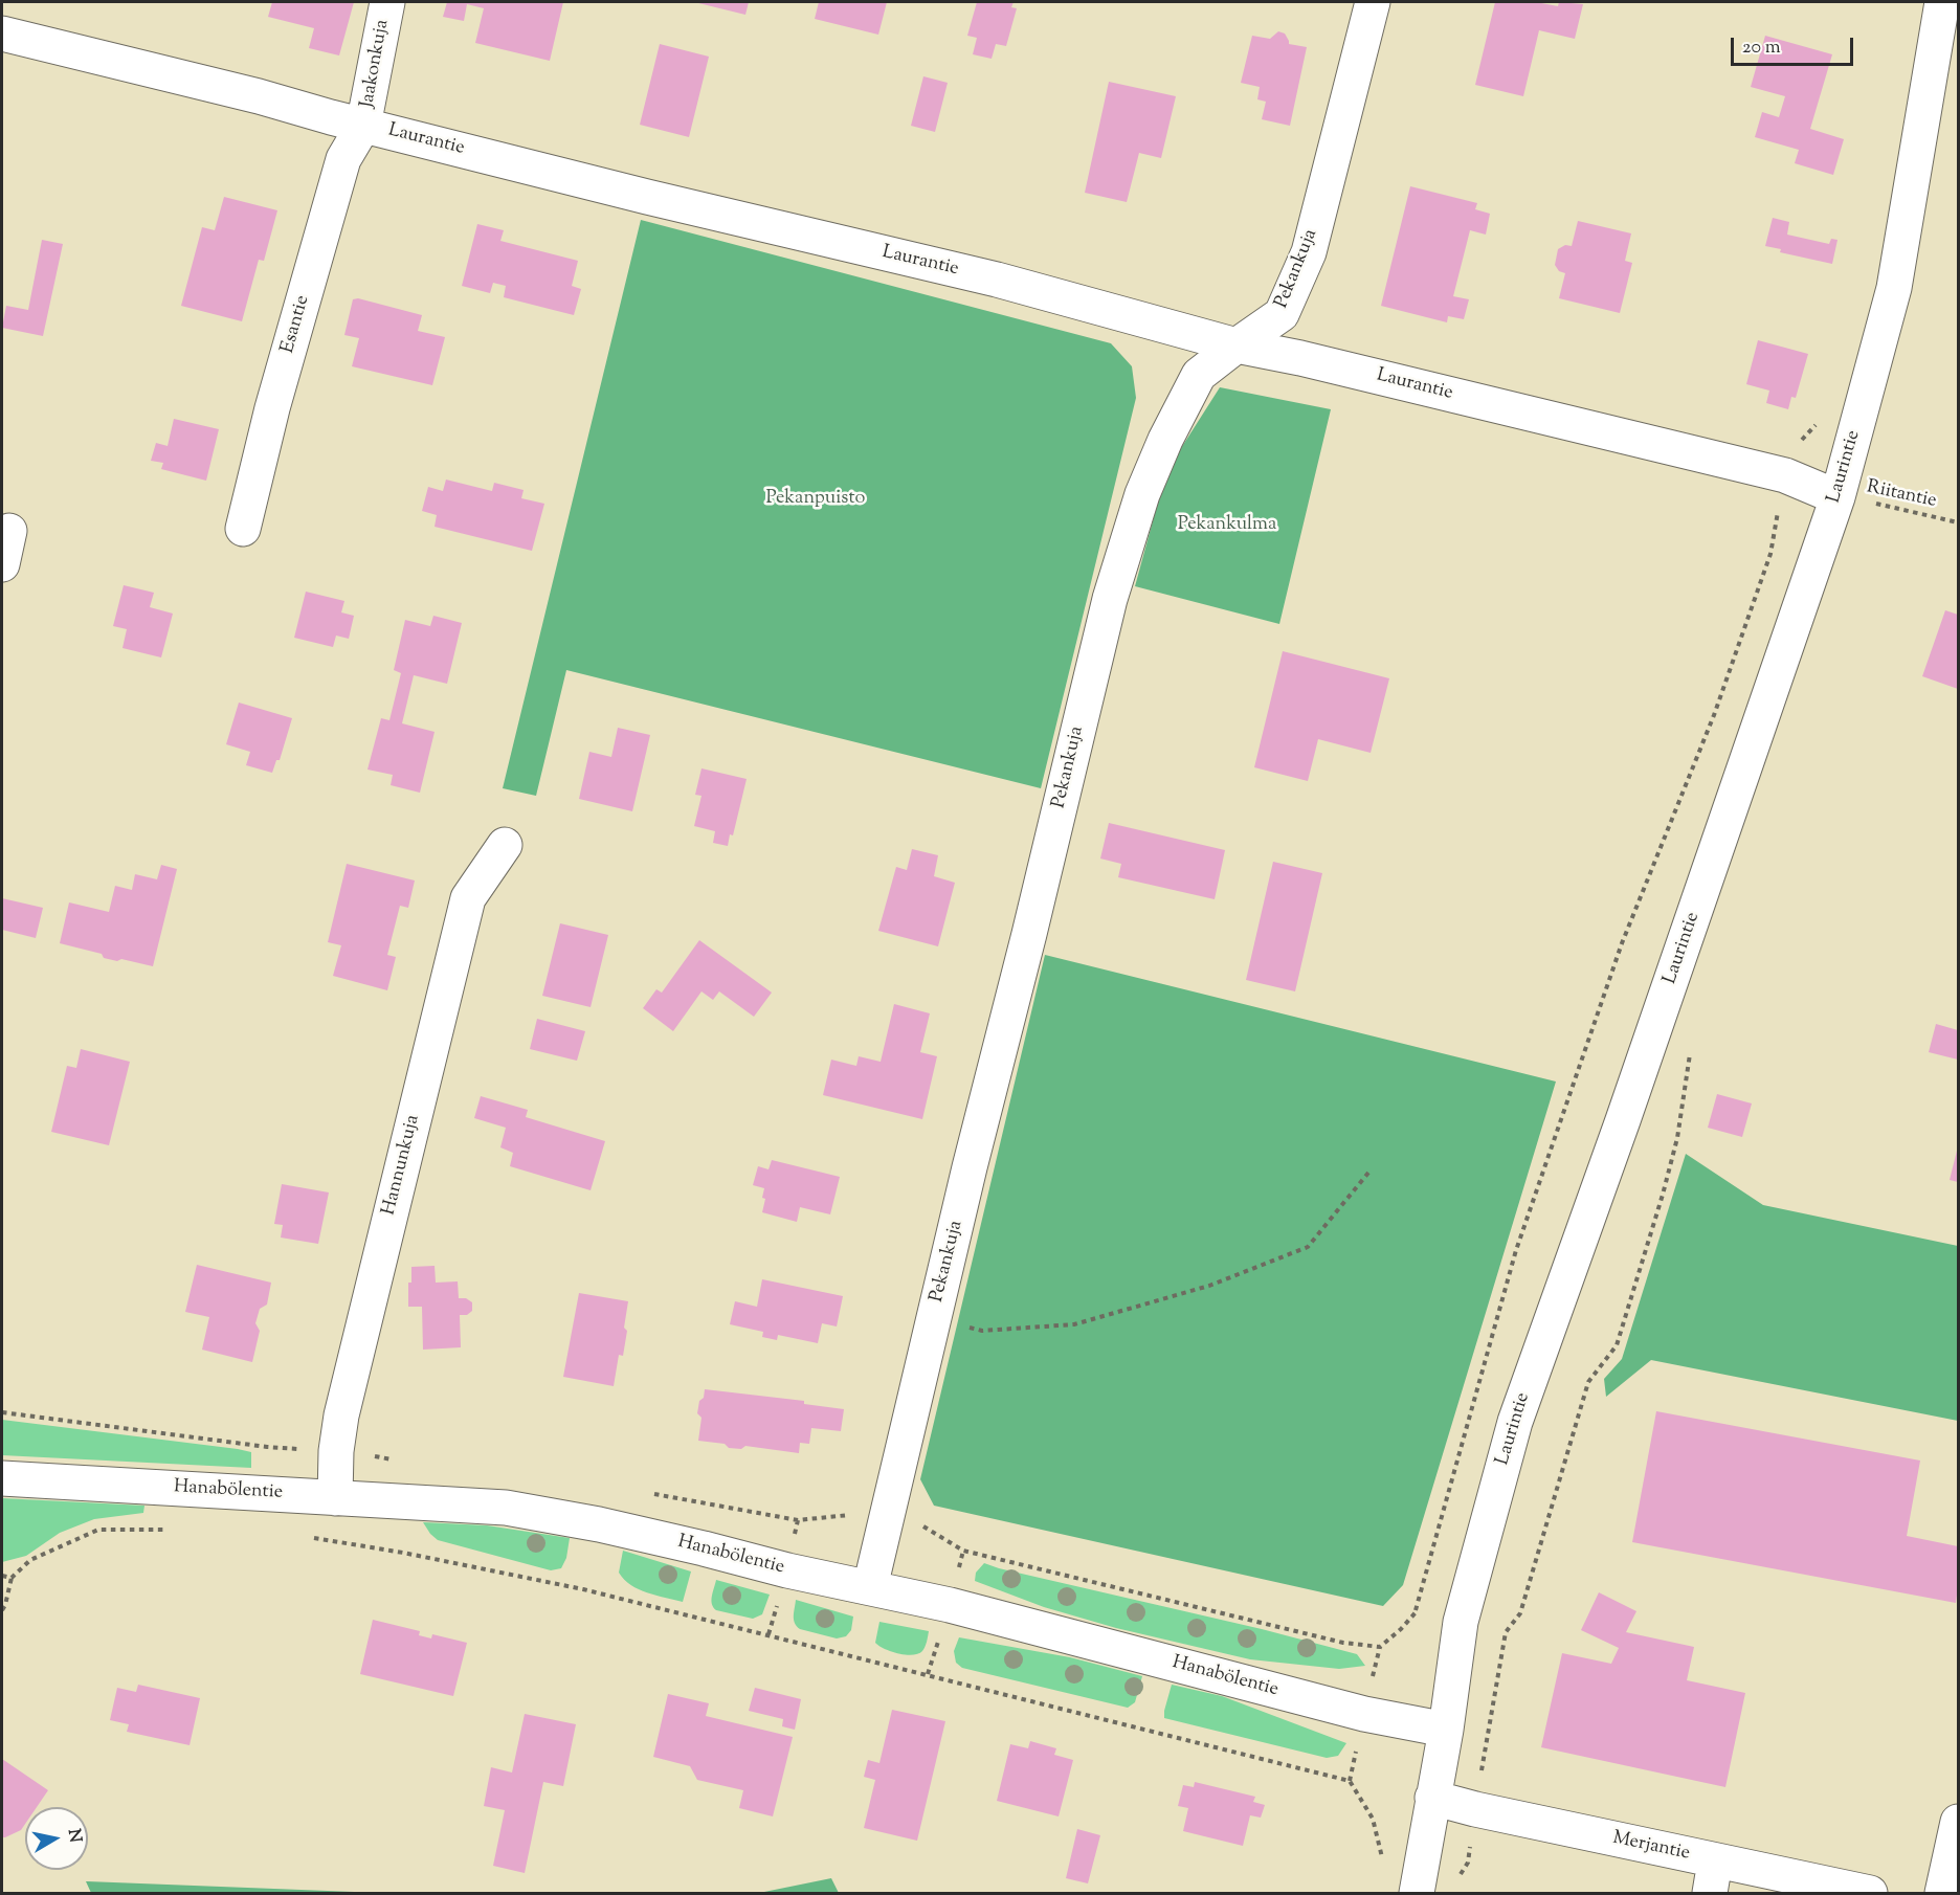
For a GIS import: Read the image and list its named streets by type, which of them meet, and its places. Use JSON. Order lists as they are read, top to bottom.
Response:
{
  "streets": {
    "street": [
      "Jaakonkuja",
      "Laurantie",
      "Pekankuja",
      "Esantie",
      "Laurintie",
      "Hannunkuja",
      "Hanabölentie",
      "Merjantie"
    ],
    "path": ["Riitantie"]
  },
  "crossings": [
    ["Jaakonkuja", "Laurantie"],
    ["Jaakonkuja", "Esantie"],
    ["Laurantie", "Pekankuja"],
    ["Laurantie", "Esantie"],
    ["Laurantie", "Laurintie"],
    ["Laurantie", "Riitantie"],
    ["Pekankuja", "Hanabölentie"],
    ["Laurintie", "Riitantie"],
    ["Laurintie", "Hanabölentie"],
    ["Laurintie", "Merjantie"],
    ["Hannunkuja", "Hanabölentie"]
  ],
  "parks": ["Pekanpuisto", "Pekankulma"],
  "scale_bar": "20 m",
  "north": "right"
}
